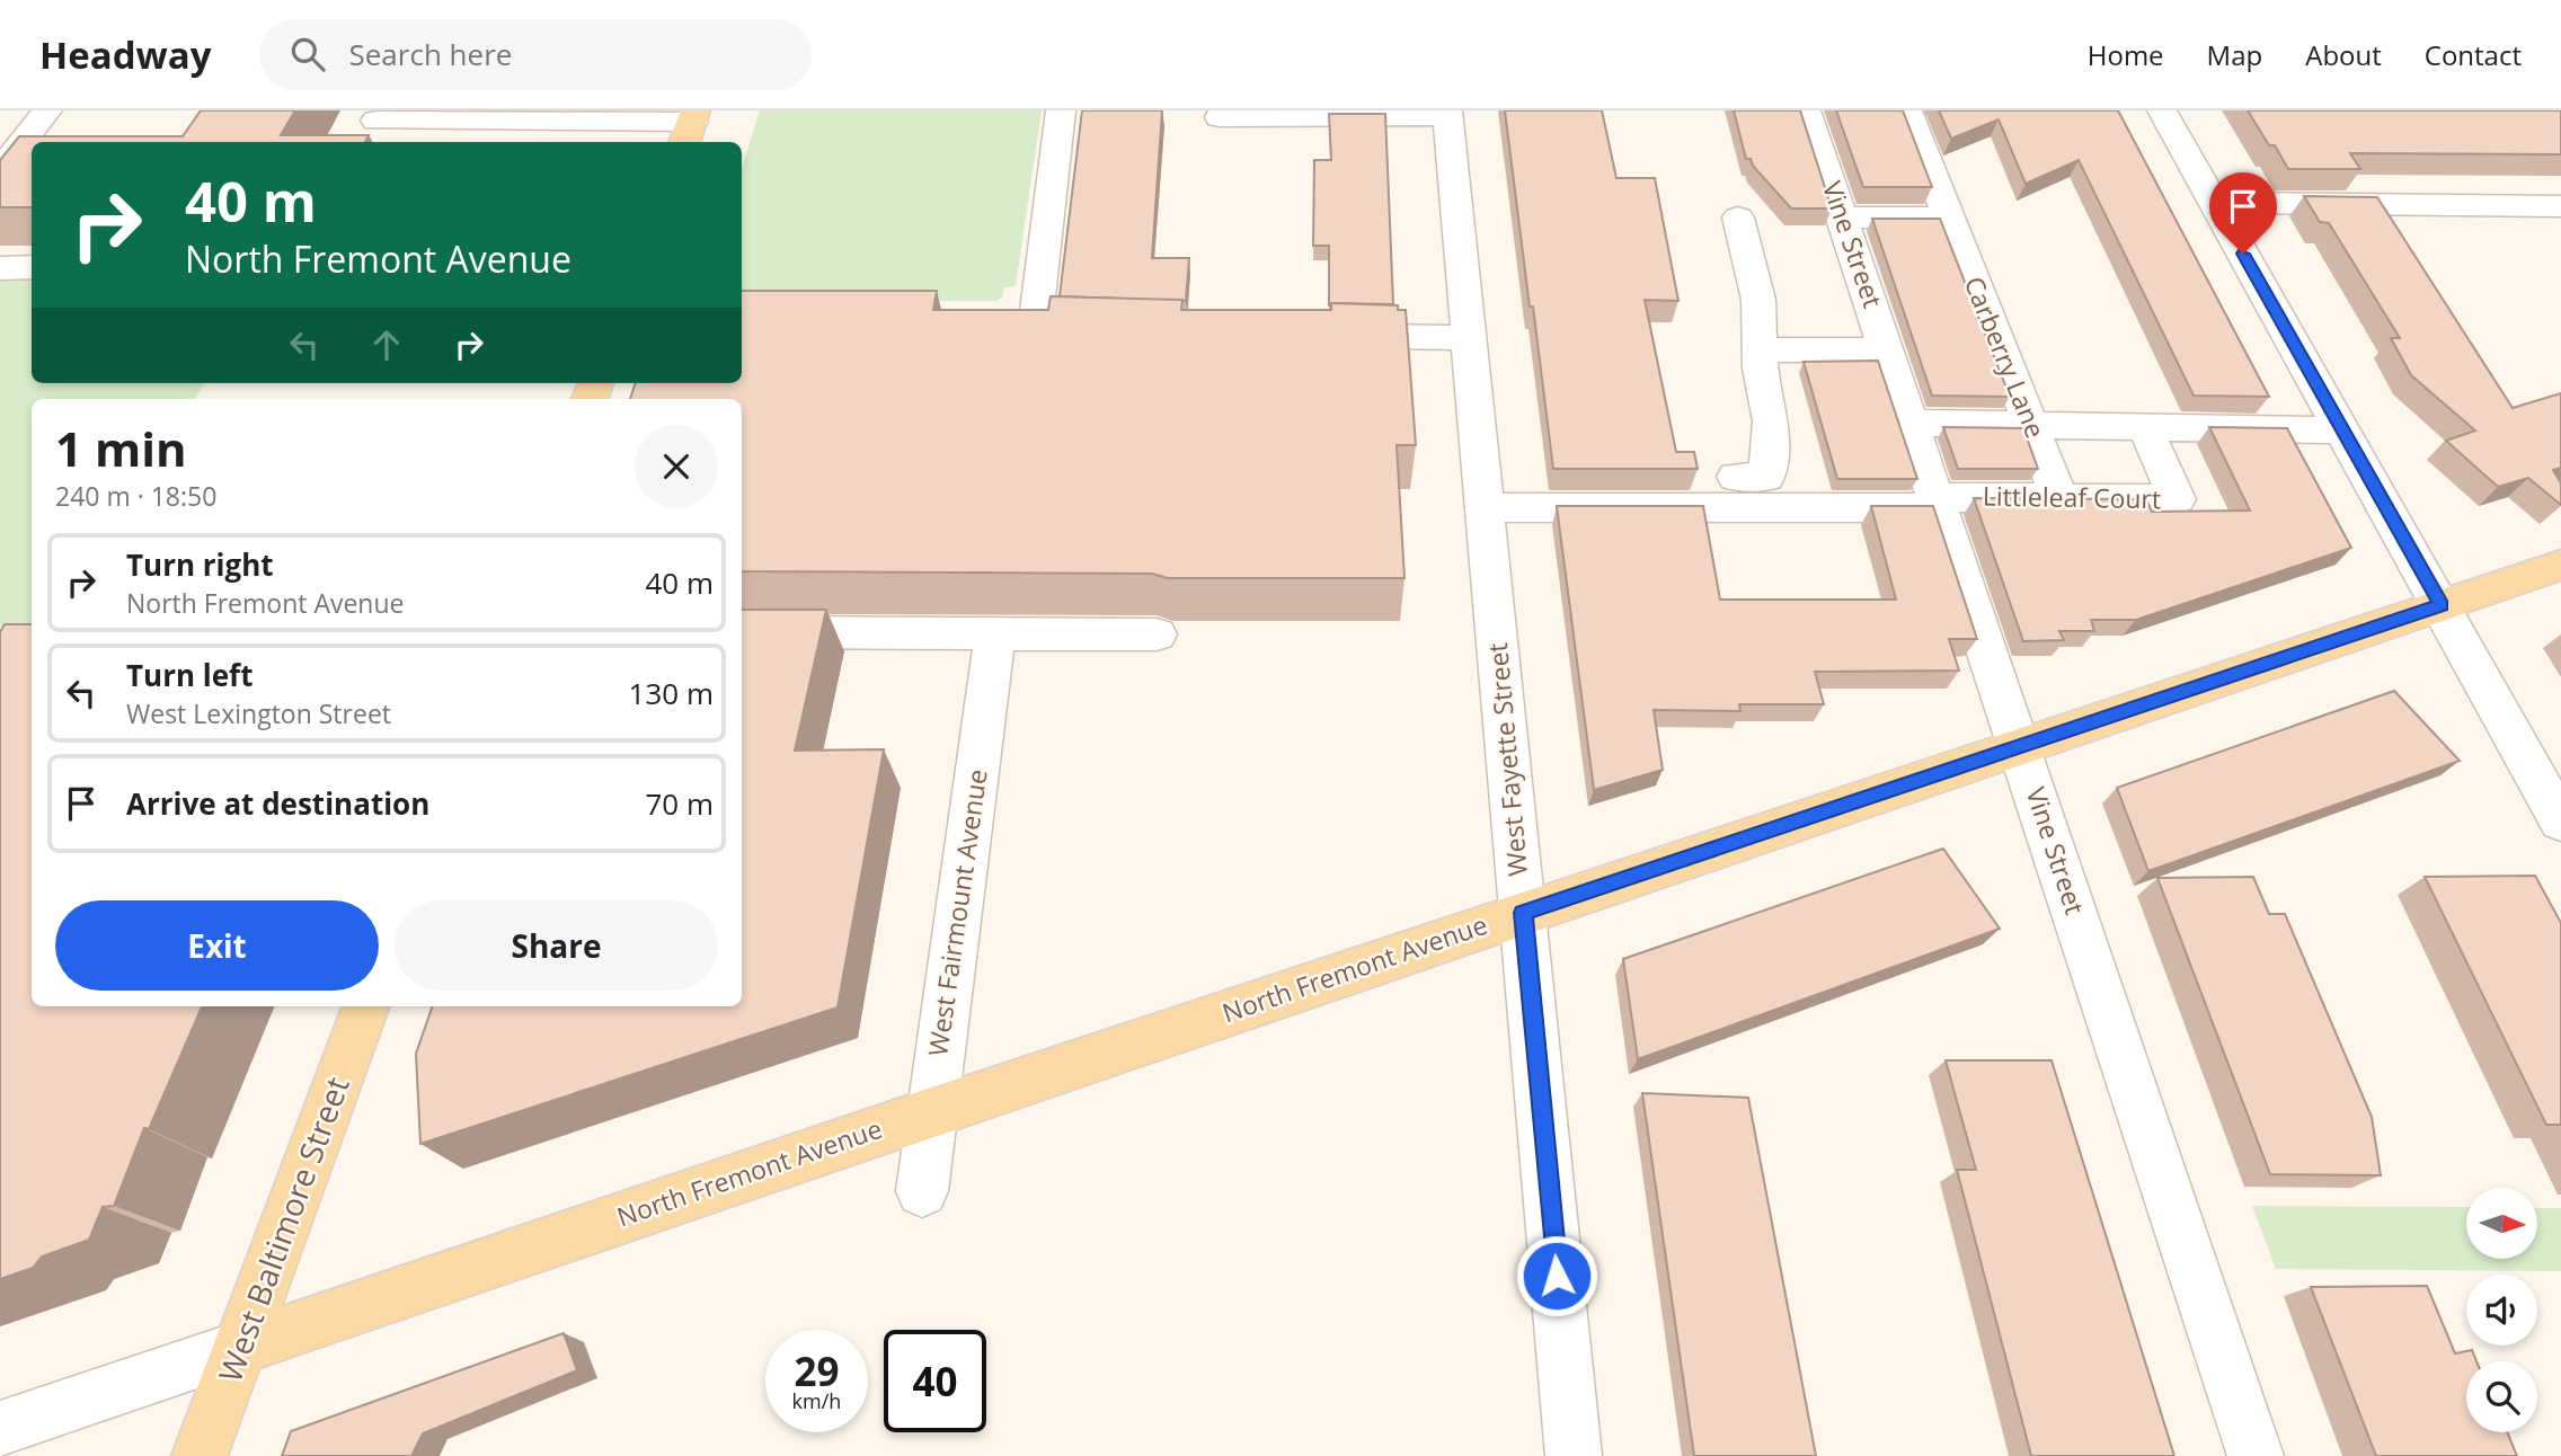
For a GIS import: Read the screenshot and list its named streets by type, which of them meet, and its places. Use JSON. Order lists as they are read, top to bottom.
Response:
{
  "streets": {
    "main road": ["North Fremont Avenue", "West Baltimore Street"],
    "street": [
      "Vine Street",
      "Carberry Lane",
      "Littleleaf Court",
      "West Fayette Street",
      "West Fairmount Avenue"
    ]
  },
  "crossings": [
    ["Vine Street", "Littleleaf Court"],
    ["Vine Street", "North Fremont Avenue"],
    ["Carberry Lane", "Littleleaf Court"],
    ["Littleleaf Court", "West Fayette Street"],
    ["West Fayette Street", "North Fremont Avenue"],
    ["West Fairmount Avenue", "North Fremont Avenue"],
    ["North Fremont Avenue", "West Baltimore Street"]
  ],
  "north": "right",
  "page": {
    "header": "Headway",
    "search": "Search here",
    "nav": [
      "Home",
      "Map",
      "About",
      "Contact"
    ],
    "turn": ["40 m", "North Fremont Avenue"],
    "heading": ["1 min", "240 m · 18:50"],
    "list": [
      {
        "name": "Turn right",
        "note": "North Fremont Avenue",
        "value": "40 m"
      },
      {
        "name": "Turn left",
        "note": "West Lexington Street",
        "value": "130 m"
      },
      {
        "name": "Arrive at destination",
        "value": "70 m"
      }
    ],
    "buttons": ["Exit", "Share"],
    "speed": "29 km/h",
    "limit": "40"
  }
}
